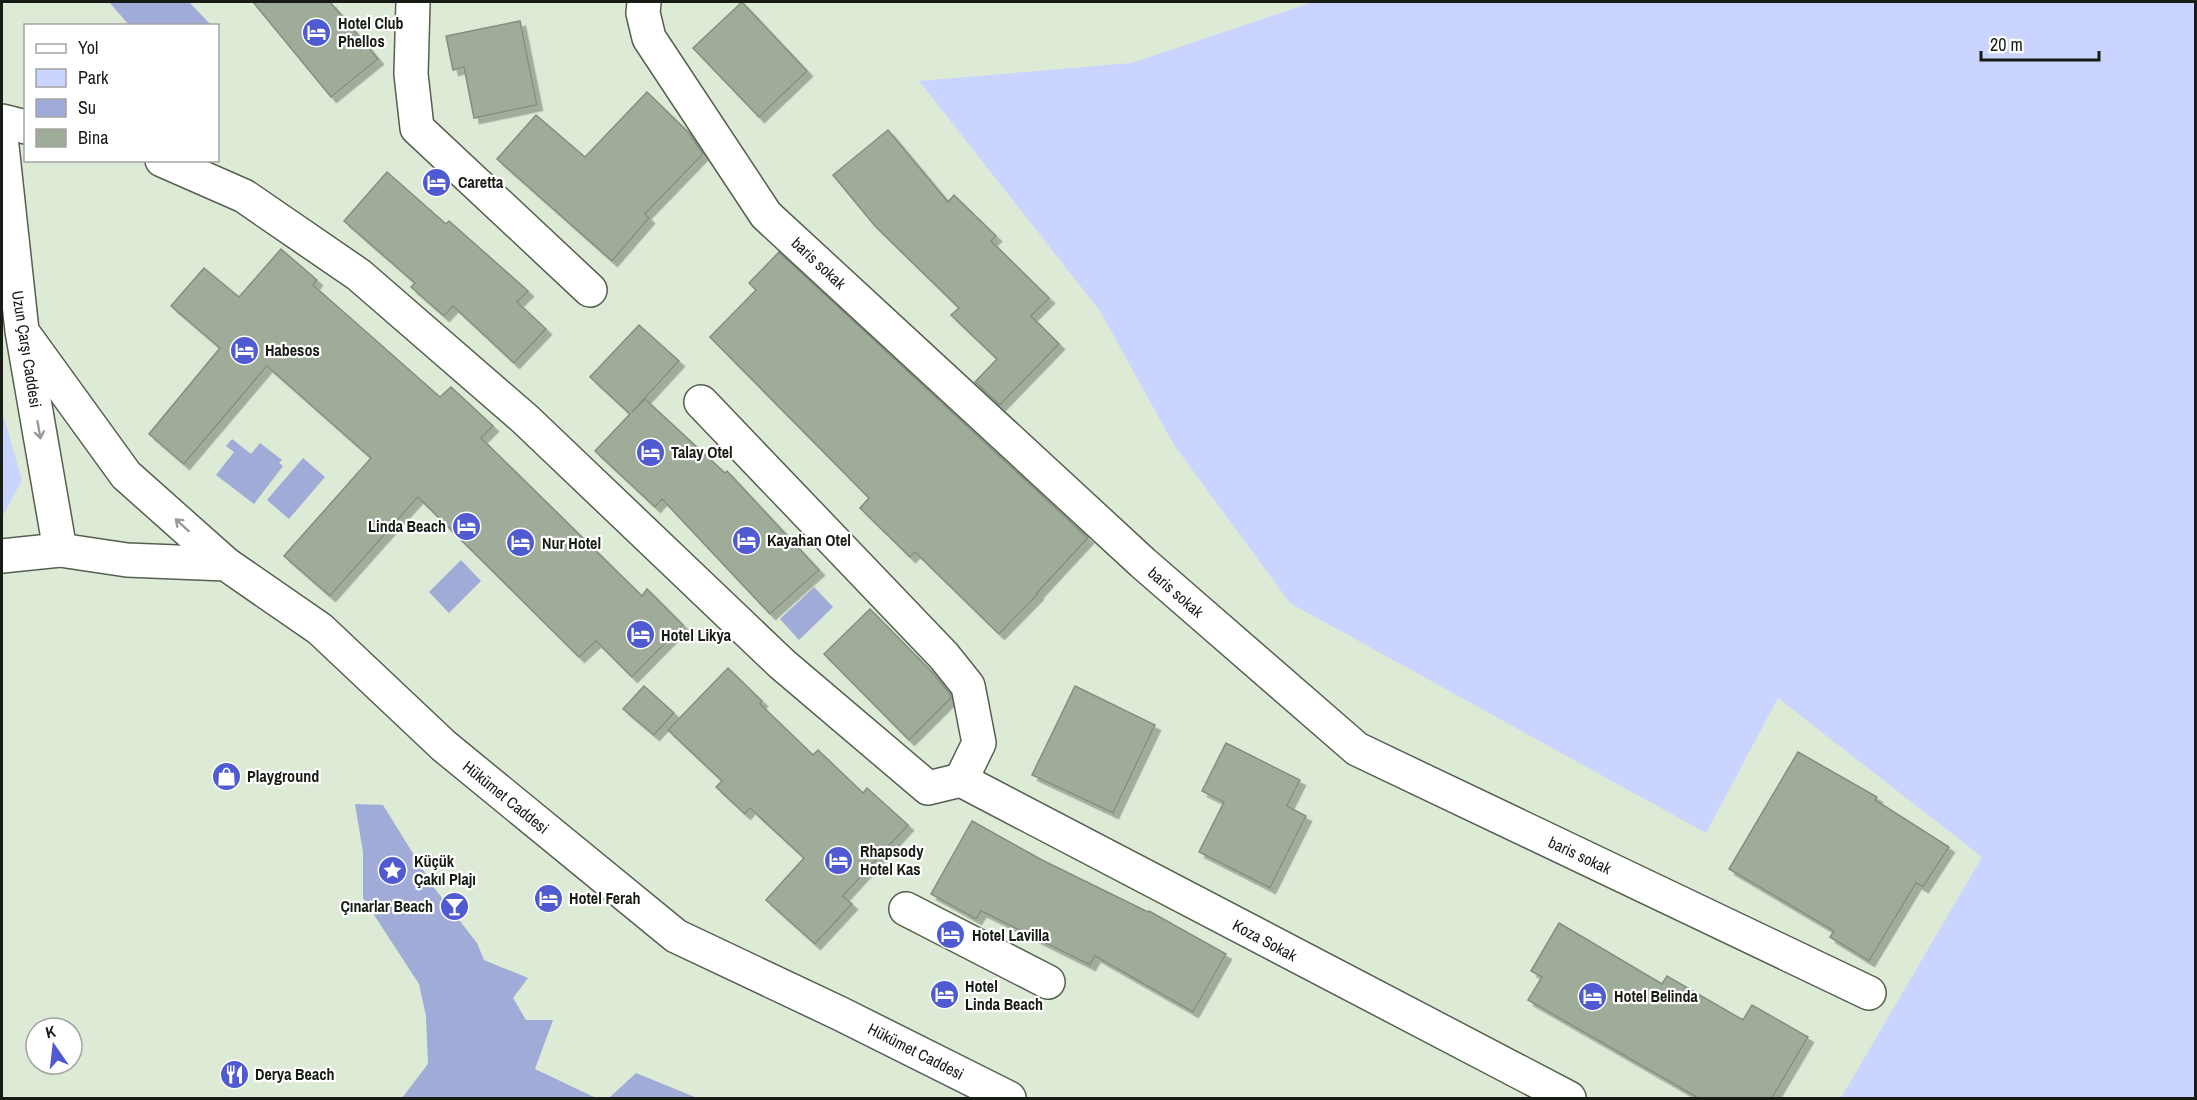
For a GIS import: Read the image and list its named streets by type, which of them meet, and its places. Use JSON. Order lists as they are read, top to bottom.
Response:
{
  "streets": {
    "street": [
      "baris sokak",
      "Uzun Çarşı Caddesi",
      "Hükümet Caddesi",
      "Koza Sokak"
    ]
  },
  "crossings": [
    ["Uzun Çarşı Caddesi", "Hükümet Caddesi"]
  ],
  "one_way": ["Uzun Çarşı Caddesi"],
  "places": {
    "hotel": [
      "Hotel Club Phellos",
      "Caretta",
      "Habesos",
      "Talay Otel",
      "Linda Beach",
      "Kayahan Otel",
      "Nur Hotel",
      "Hotel Likya",
      "Rhapsody Hotel Kas",
      "Hotel Ferah",
      "Hotel Lavilla",
      "Hotel Linda Beach",
      "Hotel Belinda"
    ],
    "shop": ["Playground"],
    "place": ["Küçük Çakıl Plajı"],
    "bar": ["Çınarlar Beach"],
    "restaurant": ["Derya Beach"]
  },
  "legend": [
    "Yol",
    "Park",
    "Su",
    "Bina"
  ],
  "scale_bar": "20 m",
  "north": "top"
}
